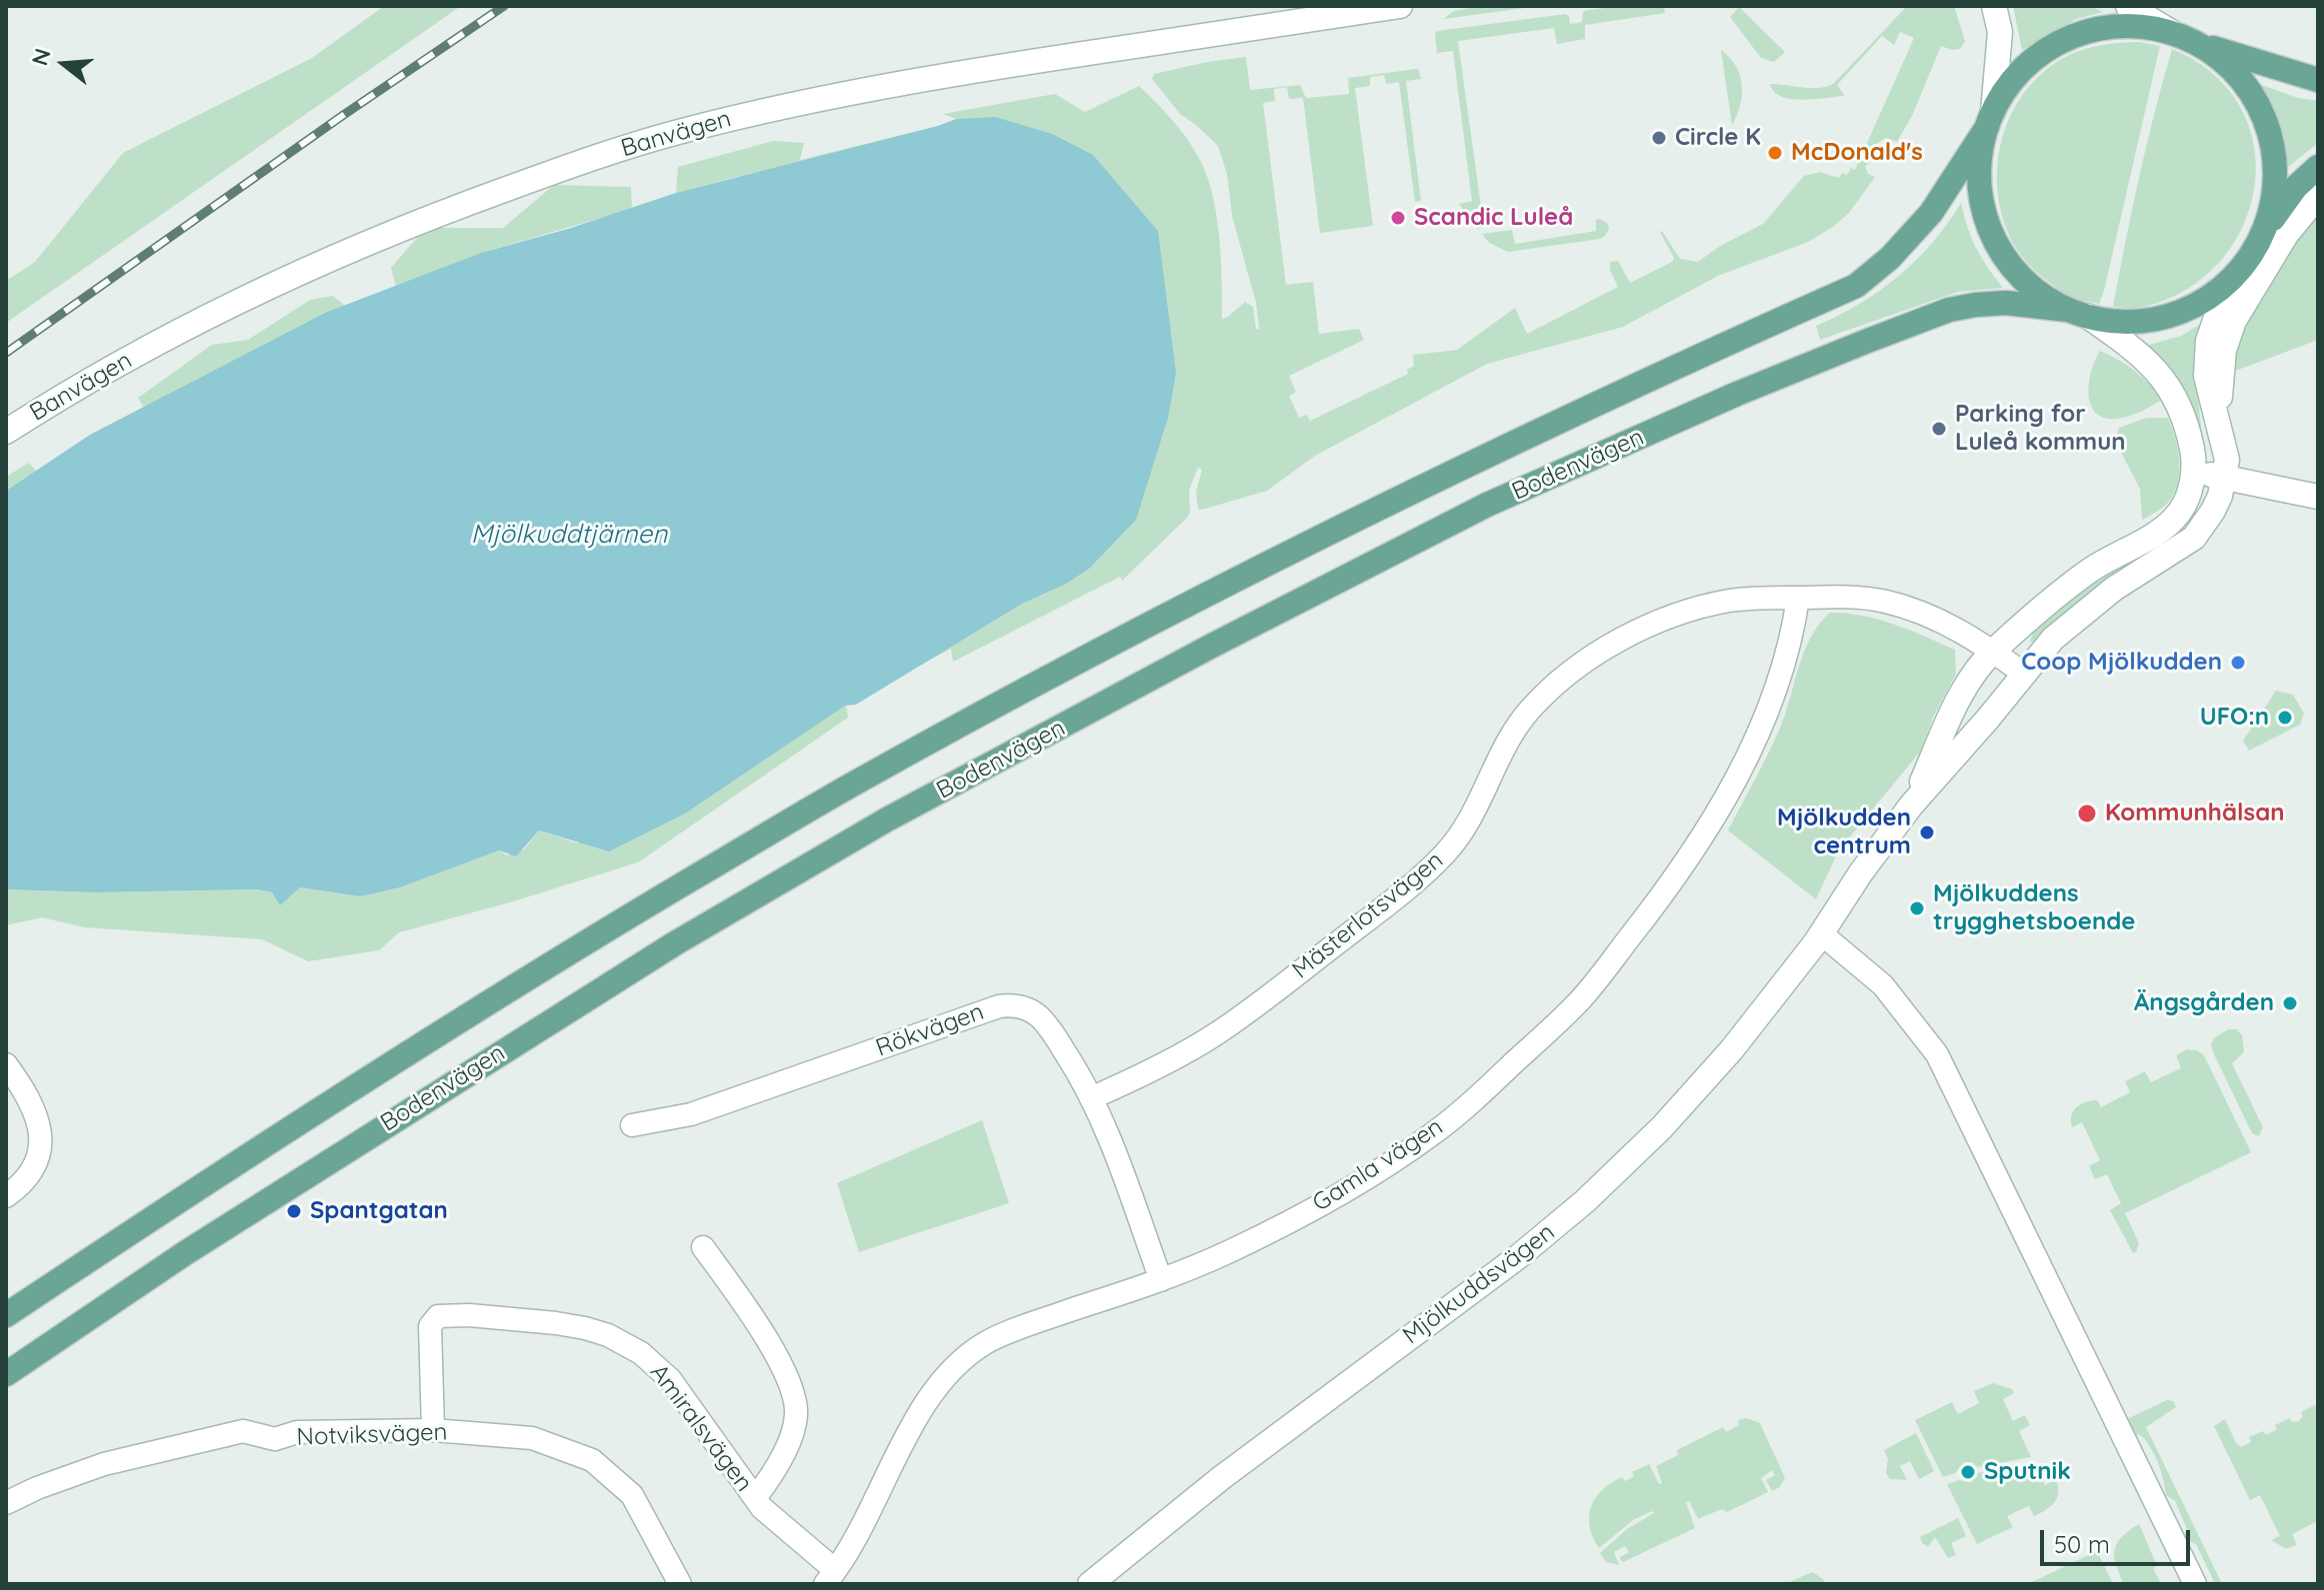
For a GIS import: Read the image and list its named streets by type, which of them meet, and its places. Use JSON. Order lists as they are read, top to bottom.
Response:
{
  "streets": {
    "main road": ["Bodenvägen"],
    "street": [
      "Banvägen",
      "Mästerlotsvägen",
      "Rökvägen",
      "Gamla vägen",
      "Mjölkuddsvägen",
      "Amiralsvägen",
      "Notviksvägen"
    ]
  },
  "crossings": [
    ["Bodenvägen", "Mjölkuddsvägen"],
    ["Mästerlotsvägen", "Rökvägen"],
    ["Mästerlotsvägen", "Gamla vägen"],
    ["Mästerlotsvägen", "Mjölkuddsvägen"],
    ["Rökvägen", "Gamla vägen"],
    ["Gamla vägen", "Amiralsvägen"],
    ["Amiralsvägen", "Notviksvägen"]
  ],
  "water": ["Mjölkuddtjärnen"],
  "places": [
    "Circle K",
    "McDonald's",
    "Scandic Luleå",
    "Parking for Luleå kommun",
    "Coop Mjölkudden",
    "UFO:n",
    "Kommunhälsan",
    "Mjölkudden centrum",
    "Mjölkuddens trygghetsboende",
    "Ängsgården",
    "Spantgatan",
    "Sputnik"
  ],
  "scale_bar": "50 m",
  "north": "left"
}
